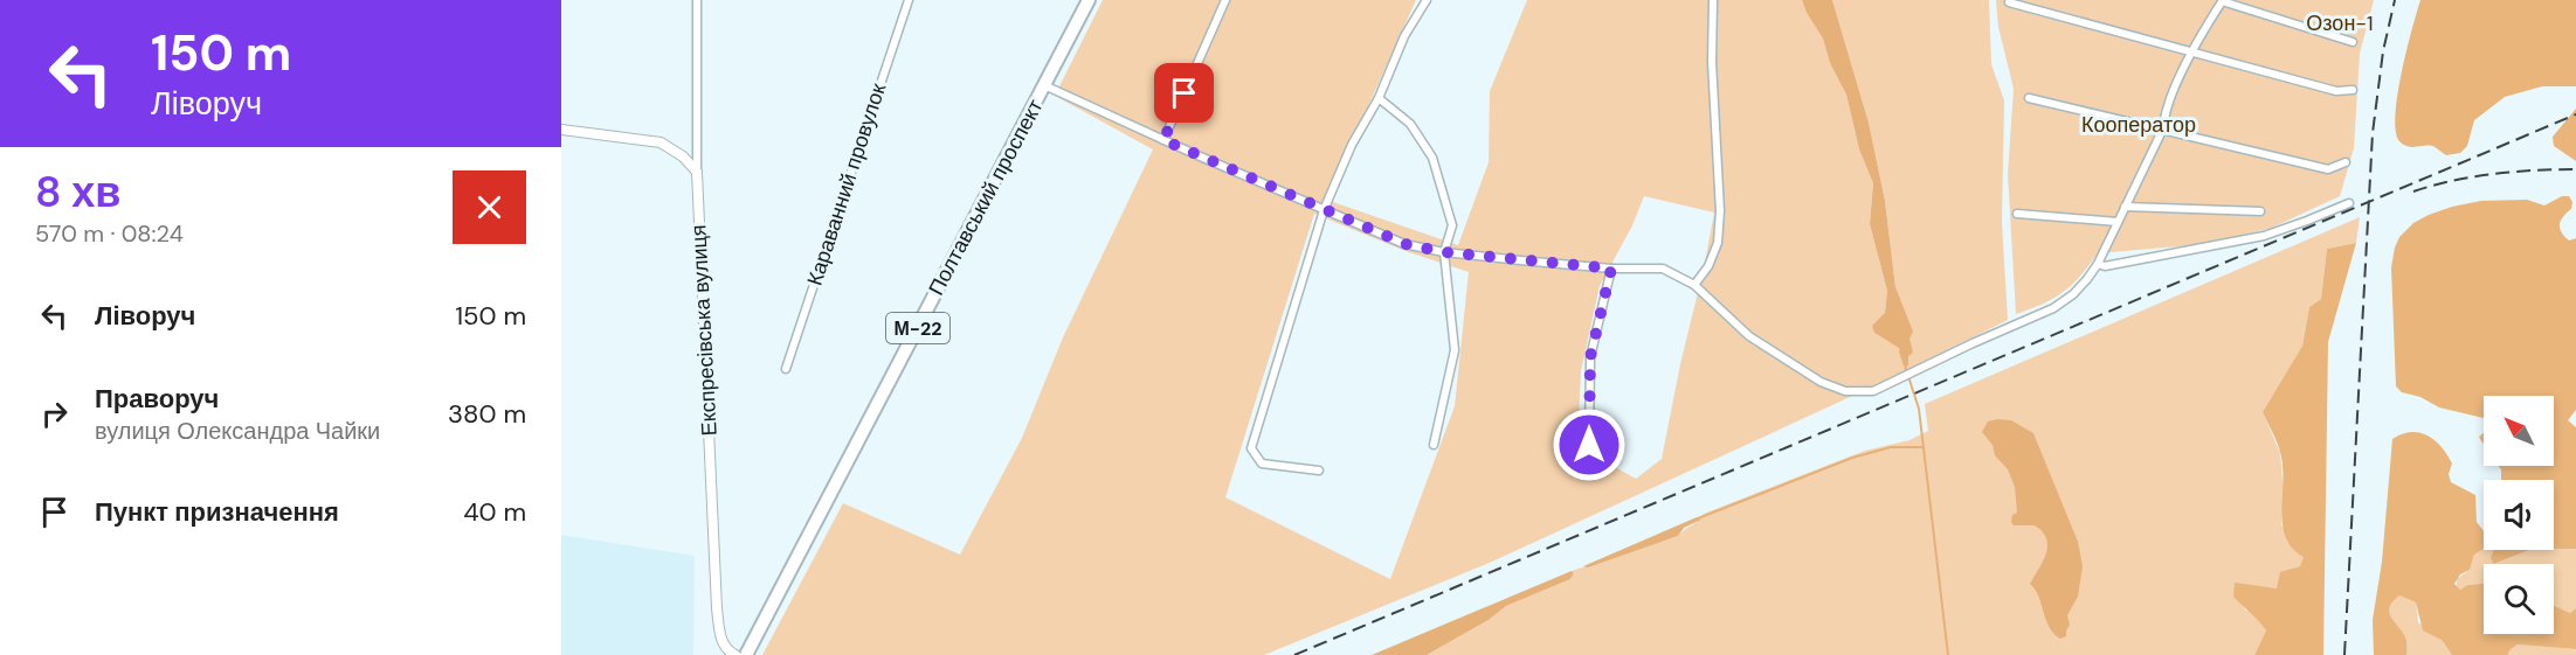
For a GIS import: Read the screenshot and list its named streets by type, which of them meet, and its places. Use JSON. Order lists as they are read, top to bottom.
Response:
{
  "streets": {
    "highway": ["Полтавський проспект", "М-22"],
    "street": ["Караванний провулок", "Експресівська вулиця"]
  },
  "parks": ["Озон-1", "Кооператор"],
  "north": "top left",
  "page": {
    "turn": ["150 m", "Ліворуч"],
    "heading": ["8 хв", "570 m · 08:24"],
    "list": [
      {
        "name": "Ліворуч",
        "value": "150 m"
      },
      {
        "name": "Праворуч",
        "note": "вулиця Олександра Чайки",
        "value": "380 m"
      },
      {
        "name": "Пункт призначення",
        "value": "40 m"
      }
    ]
  }
}
